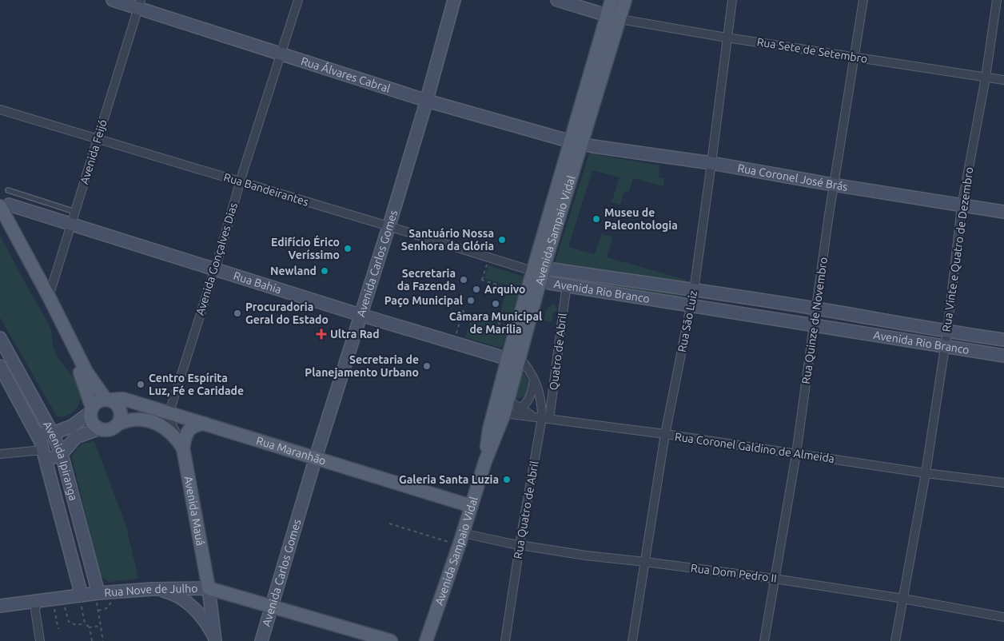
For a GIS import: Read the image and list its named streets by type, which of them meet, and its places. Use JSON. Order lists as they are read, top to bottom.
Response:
{
  "streets": {
    "main road": [
      "Rua Álvares Cabral",
      "Rua Coronel José Brás",
      "Avenida Sampaio Vidal",
      "Avenida Carlos Gomes",
      "Rua Bahia",
      "Avenida Rio Branco",
      "Rua Maranhão",
      "Avenida Ipiranga",
      "Avenida Mauá",
      "Rua Nove de Julho"
    ],
    "street": [
      "Rua Sete de Setembro",
      "Avenida Feijó",
      "Rua Bandeirantes",
      "Rua Vinte e Quatro de Dezembro",
      "Avenida Gonçalves Dias",
      "Rua Quinze de Novembro",
      "Rua São Luiz",
      "Quatro de Abril",
      "Rua Coronel Galdino de Almeida",
      "Rua Quatro de Abril",
      "Rua Dom Pedro II"
    ]
  },
  "crossings": [
    ["Rua Sete de Setembro", "Avenida Sampaio Vidal"],
    ["Rua Sete de Setembro", "Rua Vinte e Quatro de Dezembro"],
    ["Rua Sete de Setembro", "Rua Quinze de Novembro"],
    ["Rua Sete de Setembro", "Rua São Luiz"],
    ["Rua Álvares Cabral", "Avenida Feijó"],
    ["Rua Álvares Cabral", "Rua Coronel José Brás"],
    ["Rua Álvares Cabral", "Avenida Sampaio Vidal"],
    ["Rua Álvares Cabral", "Avenida Gonçalves Dias"],
    ["Rua Álvares Cabral", "Avenida Carlos Gomes"],
    ["Avenida Feijó", "Rua Bandeirantes"],
    ["Avenida Feijó", "Rua Bahia"],
    ["Rua Coronel José Brás", "Avenida Sampaio Vidal"],
    ["Rua Coronel José Brás", "Rua Vinte e Quatro de Dezembro"],
    ["Rua Coronel José Brás", "Rua Quinze de Novembro"],
    ["Rua Coronel José Brás", "Rua São Luiz"],
    ["Rua Bandeirantes", "Avenida Sampaio Vidal"],
    ["Rua Bandeirantes", "Avenida Gonçalves Dias"],
    ["Rua Bandeirantes", "Avenida Carlos Gomes"],
    ["Rua Bandeirantes", "Avenida Rio Branco"],
    ["Avenida Sampaio Vidal", "Rua Bahia"],
    ["Avenida Sampaio Vidal", "Avenida Rio Branco"],
    ["Avenida Sampaio Vidal", "Rua Coronel Galdino de Almeida"],
    ["Avenida Sampaio Vidal", "Rua Maranhão"],
    ["Avenida Sampaio Vidal", "Rua Quatro de Abril"],
    ["Avenida Sampaio Vidal", "Rua Dom Pedro II"],
    ["Rua Vinte e Quatro de Dezembro", "Avenida Rio Branco"],
    ["Rua Vinte e Quatro de Dezembro", "Rua Coronel Galdino de Almeida"],
    ["Rua Vinte e Quatro de Dezembro", "Rua Dom Pedro II"],
    ["Avenida Gonçalves Dias", "Rua Bahia"],
    ["Avenida Gonçalves Dias", "Rua Maranhão"],
    ["Avenida Carlos Gomes", "Rua Bahia"],
    ["Avenida Carlos Gomes", "Rua Maranhão"],
    ["Avenida Carlos Gomes", "Rua Nove de Julho"],
    ["Rua Bahia", "Rua Quatro de Abril"],
    ["Avenida Rio Branco", "Rua Quinze de Novembro"],
    ["Avenida Rio Branco", "Rua São Luiz"],
    ["Rua Quinze de Novembro", "Rua Coronel Galdino de Almeida"],
    ["Rua Quinze de Novembro", "Rua Dom Pedro II"],
    ["Rua São Luiz", "Rua Coronel Galdino de Almeida"],
    ["Rua São Luiz", "Rua Dom Pedro II"],
    ["Rua Coronel Galdino de Almeida", "Rua Quatro de Abril"],
    ["Rua Maranhão", "Avenida Mauá"],
    ["Avenida Ipiranga", "Rua Nove de Julho"],
    ["Rua Quatro de Abril", "Rua Dom Pedro II"],
    ["Avenida Mauá", "Rua Nove de Julho"]
  ],
  "places": {
    "other": [
      "Museu de Paleontologia",
      "Santuário Nossa Senhora da Glória",
      "Edifício Érico Veríssimo",
      "Newland",
      "Secretaria da Fazenda",
      "Arquivo",
      "Paço Municipal",
      "Câmara Municipal de Marília",
      "Procuradoria Geral do Estado",
      "Secretaria de Planejamento Urbano",
      "Centro Espírita Luz, Fé e Caridade",
      "Galeria Santa Luzia"
    ],
    "health": ["Ultra Rad"]
  }
}
